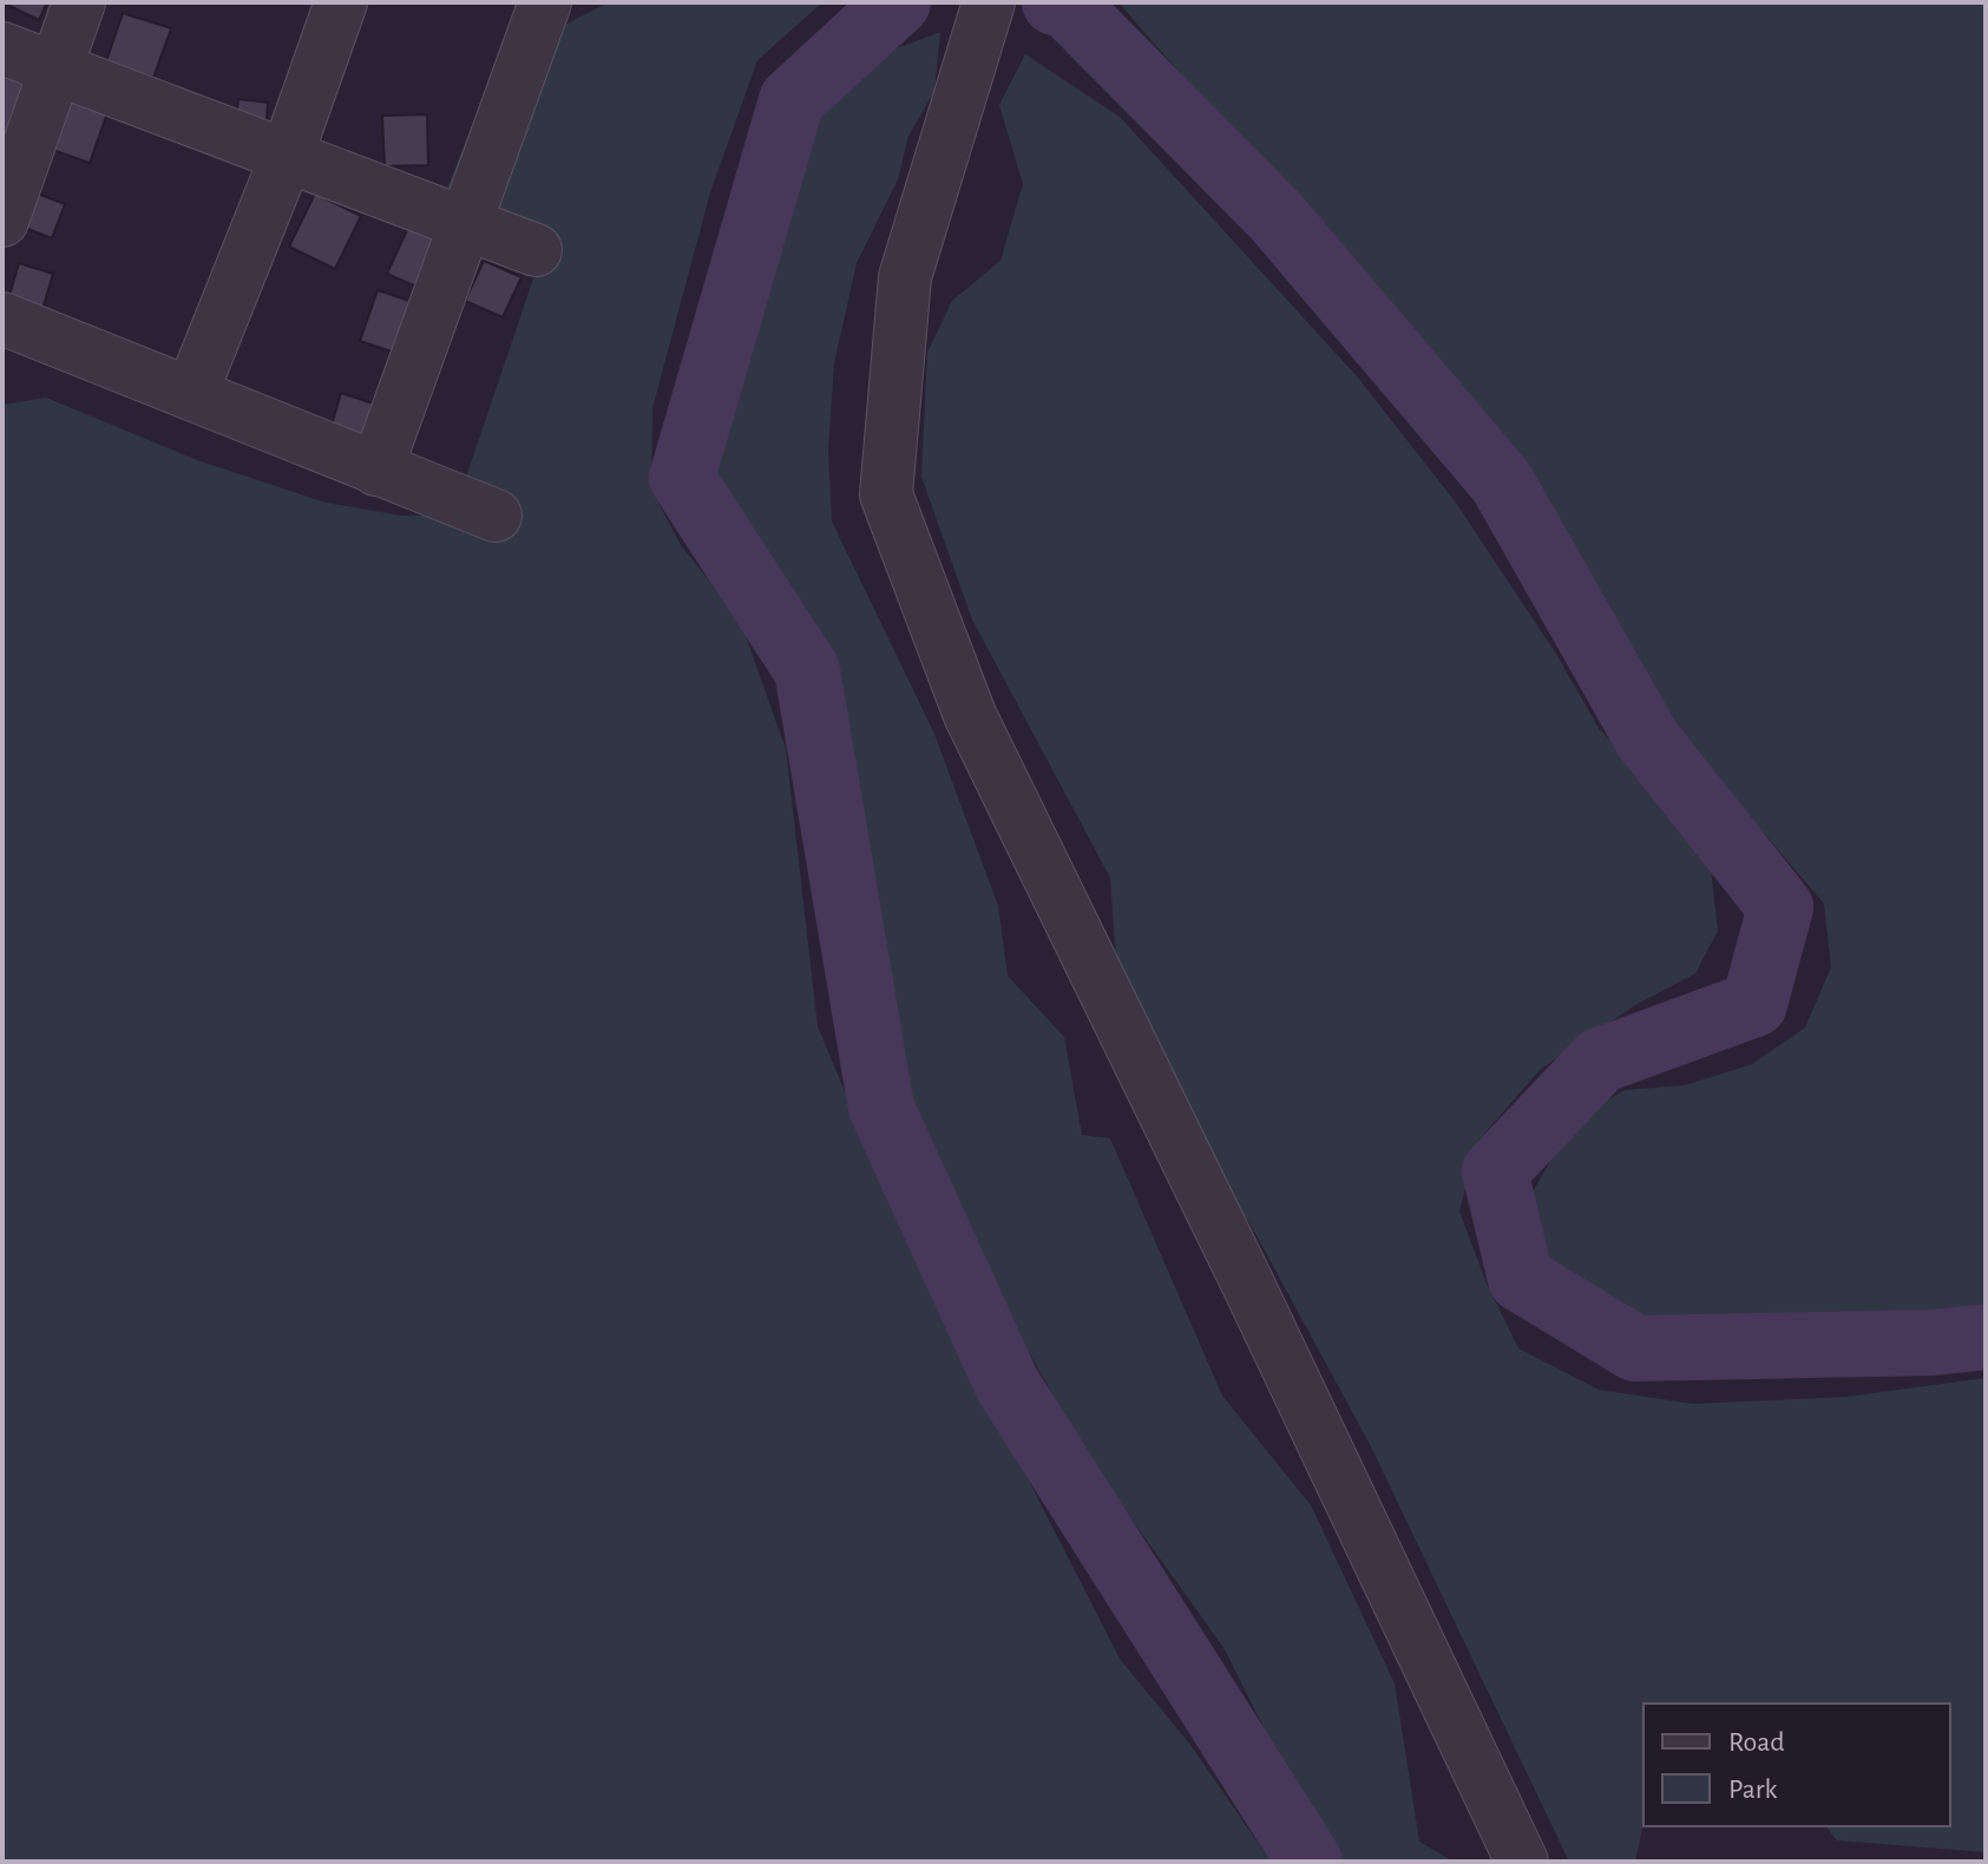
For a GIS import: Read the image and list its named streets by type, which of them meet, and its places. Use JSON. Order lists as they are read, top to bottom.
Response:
{
  "legend": ["Road", "Park"]
}
